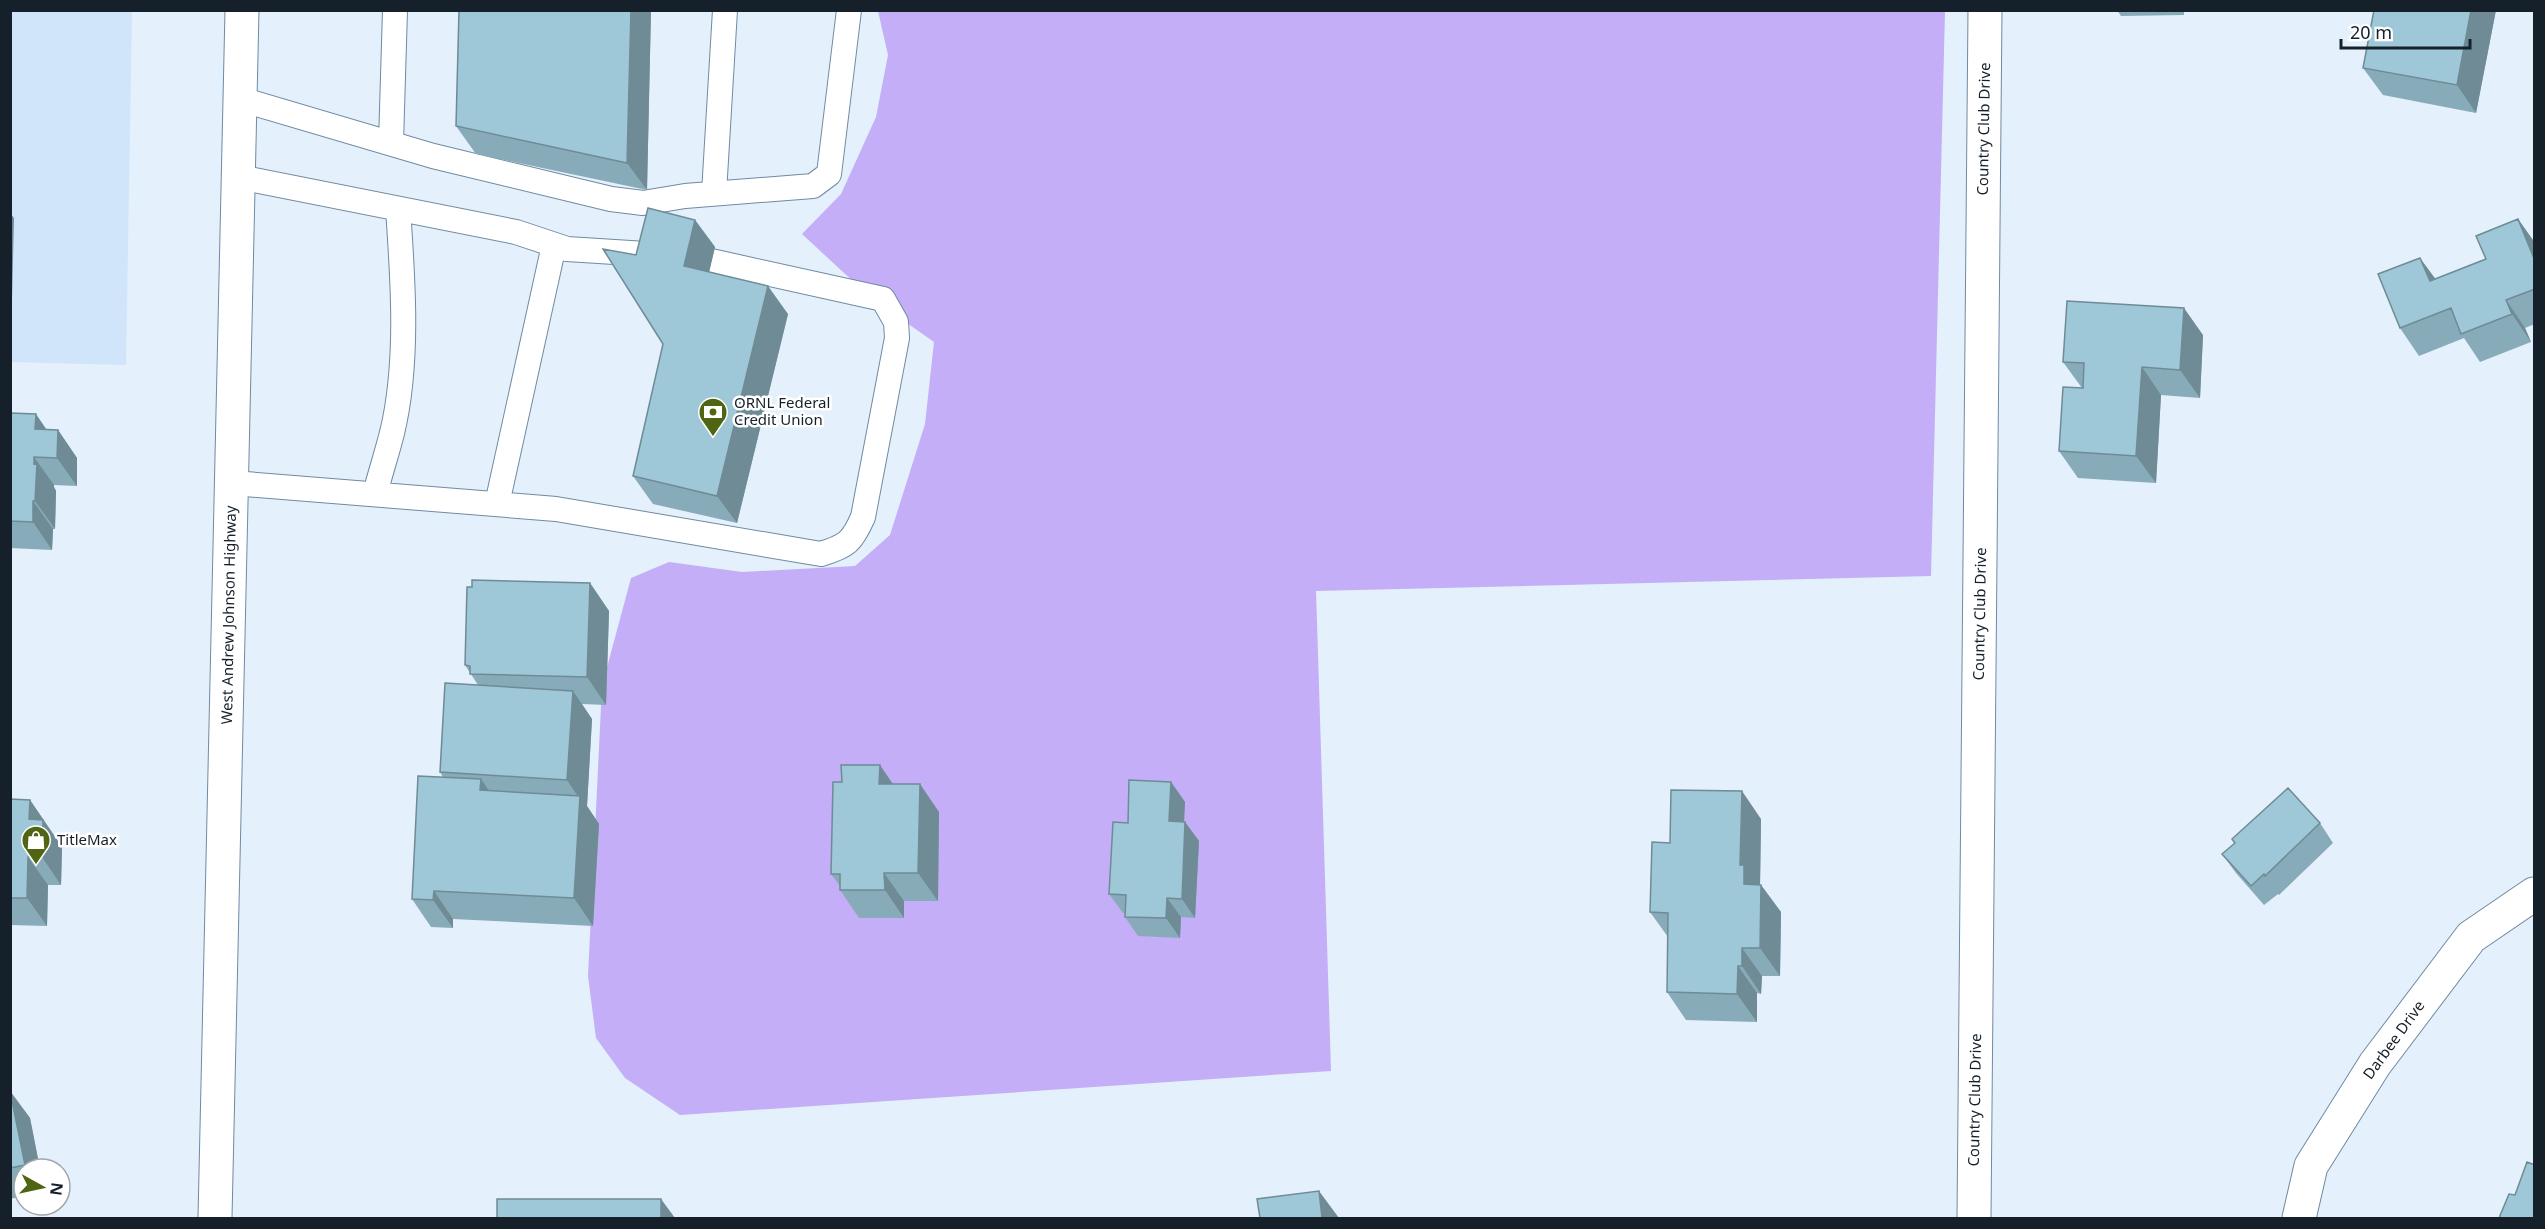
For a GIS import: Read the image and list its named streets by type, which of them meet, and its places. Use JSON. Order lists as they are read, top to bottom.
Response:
{
  "streets": {
    "street": ["Country Club Drive", "West Andrew Johnson Highway", "Darbee Drive"]
  },
  "places": {
    "bank": ["ORNL Federal Credit Union"],
    "shop": ["TitleMax"]
  },
  "scale_bar": "20 m",
  "north": "right"
}
